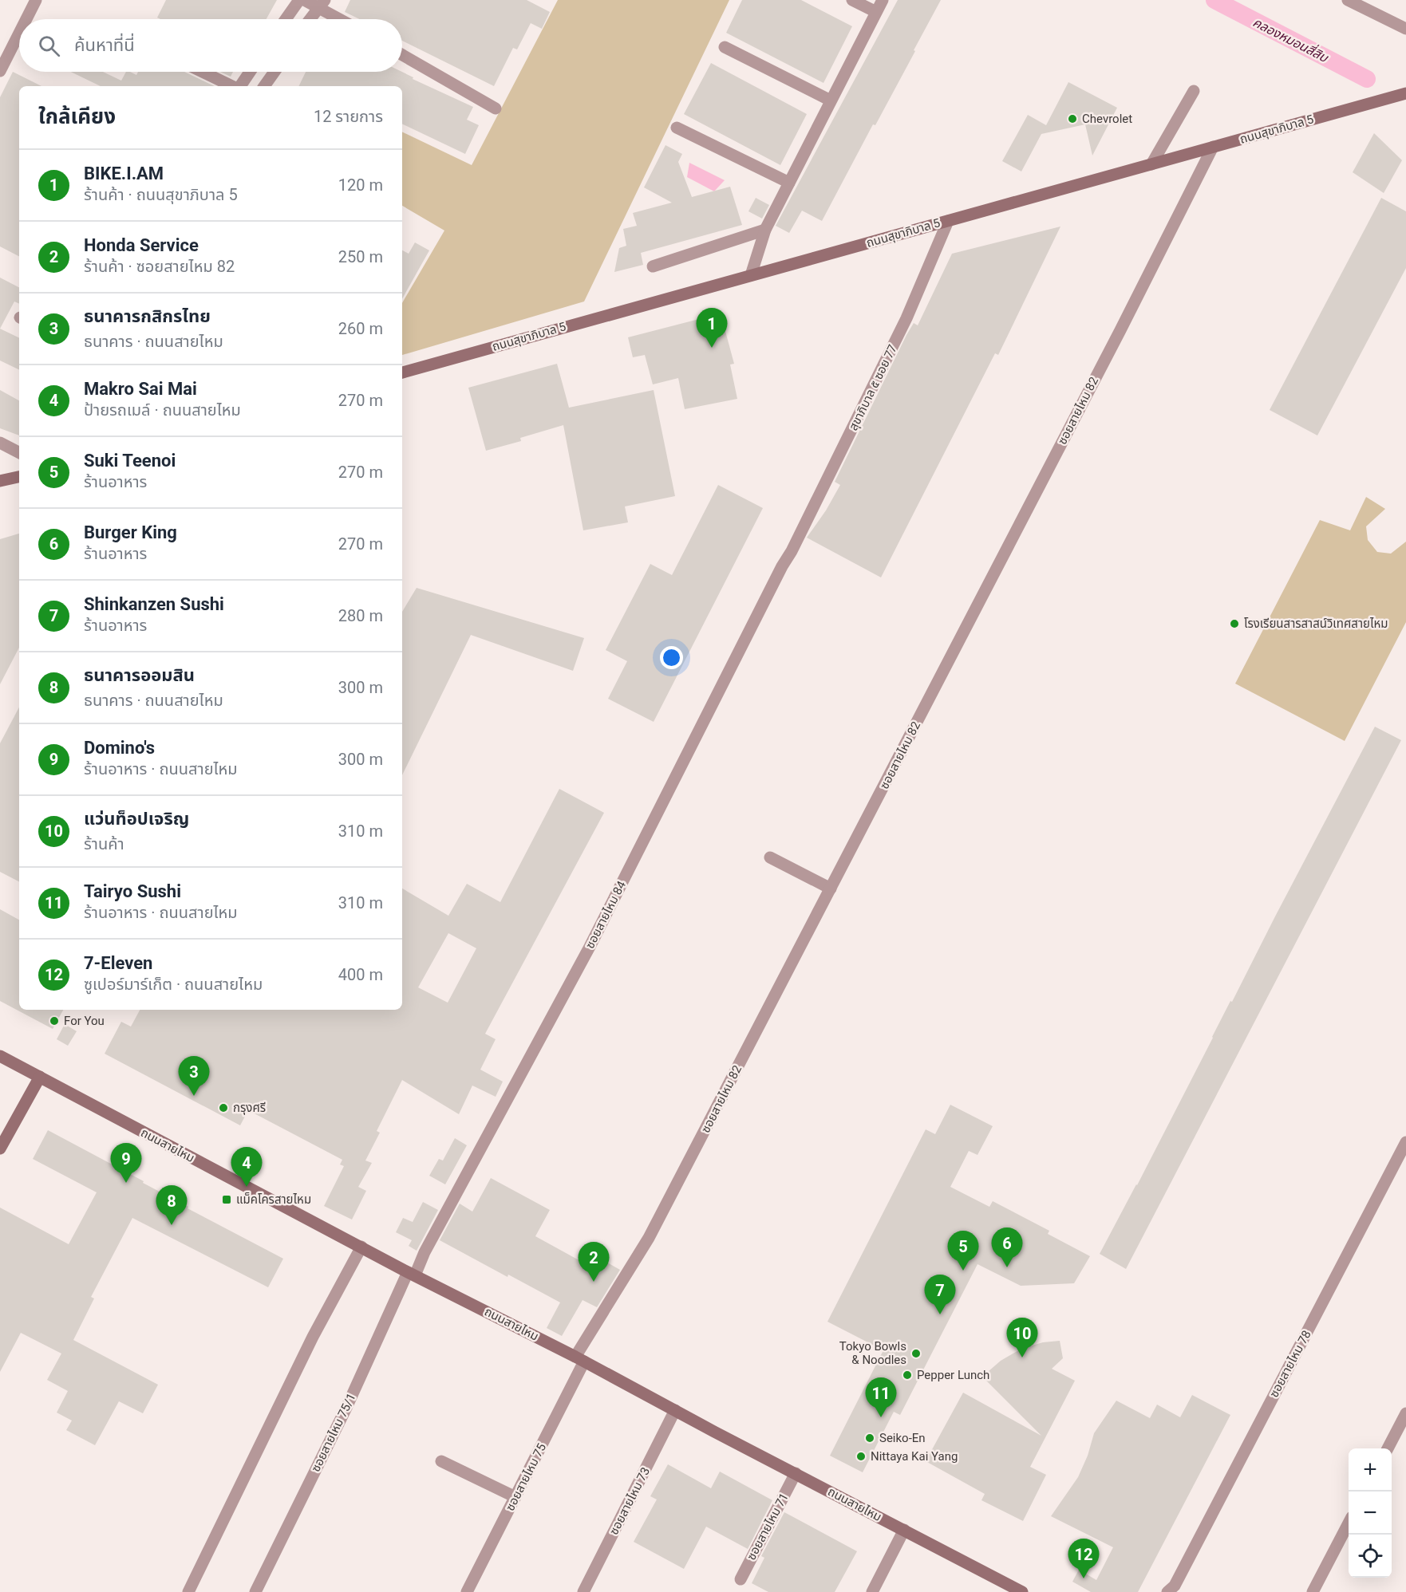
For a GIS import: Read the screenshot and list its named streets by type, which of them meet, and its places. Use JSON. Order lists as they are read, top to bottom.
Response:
{
  "streets": {
    "main road": ["ถนนสุขาภิบาล 5", "ถนนสายไหม"],
    "street": [
      "สุขาภิบาล ๕ ซอย 77",
      "ซอยสายไหม 82",
      "ซอยสายไหม 84",
      "ซอยสายไหม 78",
      "ซอยสายไหม 75/1",
      "ซอยสายไหม 75",
      "ซอยสายไหม 73",
      "ซอยสายไหม 71"
    ]
  },
  "crossings": [
    ["ถนนสุขาภิบาล 5", "สุขาภิบาล ๕ ซอย 77"],
    ["ถนนสุขาภิบาล 5", "ซอยสายไหม 82"],
    ["สุขาภิบาล ๕ ซอย 77", "ซอยสายไหม 84"],
    ["ซอยสายไหม 82", "ถนนสายไหม"],
    ["ซอยสายไหม 82", "ซอยสายไหม 75"],
    ["ซอยสายไหม 84", "ถนนสายไหม"],
    ["ซอยสายไหม 84", "ซอยสายไหม 75/1"],
    ["ถนนสายไหม", "ซอยสายไหม 75/1"],
    ["ถนนสายไหม", "ซอยสายไหม 75"],
    ["ถนนสายไหม", "ซอยสายไหม 73"],
    ["ถนนสายไหม", "ซอยสายไหม 71"]
  ],
  "water": ["คลองหมอนสี่สิบ"],
  "places": {
    "other": [
      "Chevrolet",
      "โรงเรียนสารสาสน์วิเทศสายไหม",
      "For You",
      "กรุงศรี",
      "Tokyo Bowls & Noodles",
      "Pepper Lunch",
      "Seiko-En",
      "Nittaya Kai Yang"
    ],
    "transit": ["แม็คโครสายไหม"]
  },
  "page": {
    "search": "ค้นหาที่นี่",
    "heading": ["ใกล้เคียง", "12 รายการ"],
    "list": [
      {
        "mark": "1",
        "name": "BIKE.I.AM",
        "note": "ร้านค้า · ถนนสุขาภิบาล 5",
        "value": "120 m"
      },
      {
        "mark": "2",
        "name": "Honda Service",
        "note": "ร้านค้า · ซอยสายไหม 82",
        "value": "250 m"
      },
      {
        "mark": "3",
        "name": "ธนาคารกสิกรไทย",
        "note": "ธนาคาร · ถนนสายไหม",
        "value": "260 m"
      },
      {
        "mark": "4",
        "name": "Makro Sai Mai",
        "note": "ป้ายรถเมล์ · ถนนสายไหม",
        "value": "270 m"
      },
      {
        "mark": "5",
        "name": "Suki Teenoi",
        "note": "ร้านอาหาร",
        "value": "270 m"
      },
      {
        "mark": "6",
        "name": "Burger King",
        "note": "ร้านอาหาร",
        "value": "270 m"
      },
      {
        "mark": "7",
        "name": "Shinkanzen Sushi",
        "note": "ร้านอาหาร",
        "value": "280 m"
      },
      {
        "mark": "8",
        "name": "ธนาคารออมสิน",
        "note": "ธนาคาร · ถนนสายไหม",
        "value": "300 m"
      },
      {
        "mark": "9",
        "name": "Domino's",
        "note": "ร้านอาหาร · ถนนสายไหม",
        "value": "300 m"
      },
      {
        "mark": "10",
        "name": "แว่นท็อปเจริญ",
        "note": "ร้านค้า",
        "value": "310 m"
      },
      {
        "mark": "11",
        "name": "Tairyo Sushi",
        "note": "ร้านอาหาร · ถนนสายไหม",
        "value": "310 m"
      },
      {
        "mark": "12",
        "name": "7-Eleven",
        "note": "ซูเปอร์มาร์เก็ต · ถนนสายไหม",
        "value": "400 m"
      }
    ],
    "pins": [
      "1",
      "3",
      "9",
      "4",
      "8",
      "6",
      "5",
      "2",
      "7",
      "10",
      "11",
      "12"
    ],
    "map_buttons": ["+", "−"]
  }
}
